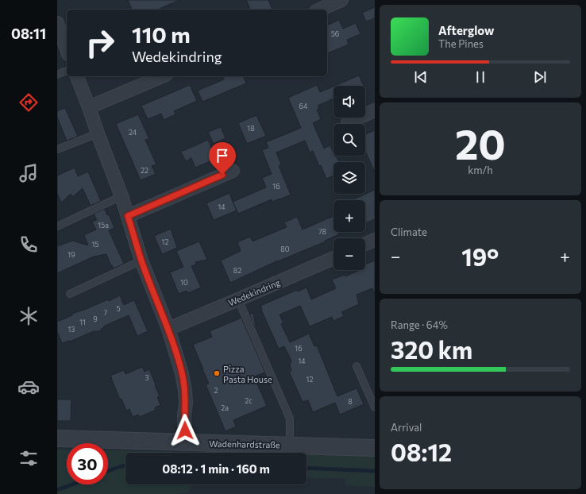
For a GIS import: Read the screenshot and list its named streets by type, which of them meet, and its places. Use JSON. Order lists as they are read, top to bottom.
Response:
{
  "streets": {
    "street": ["Wedekindring", "Wadenhardstraße"]
  },
  "places": ["Pizza Pasta House"],
  "house_numbers": [
    "56",
    "64",
    "18",
    "24",
    "22",
    "16",
    "14",
    "15a",
    "78",
    "12",
    "15",
    "80",
    "19",
    "82",
    "10",
    "5",
    "7",
    "9",
    "11",
    "13",
    "16",
    "14",
    "3",
    "12",
    "2",
    "2c",
    "8",
    "2a"
  ],
  "page": {
    "tabs": "08:11",
    "turn": ["110 m", "Wedekindring"],
    "song": ["Afterglow", "The Pines"],
    "map_buttons": ["+", "−"],
    "tile": [
      ["20", "km/h"],
      "Climate",
      ["Range · 64%", "320 km"],
      ["Arrival", "08:12"]
    ],
    "heat": ["−", "19°", "+"],
    "limit": "30",
    "trip": "08:12 · 1 min · 160 m"
  }
}
